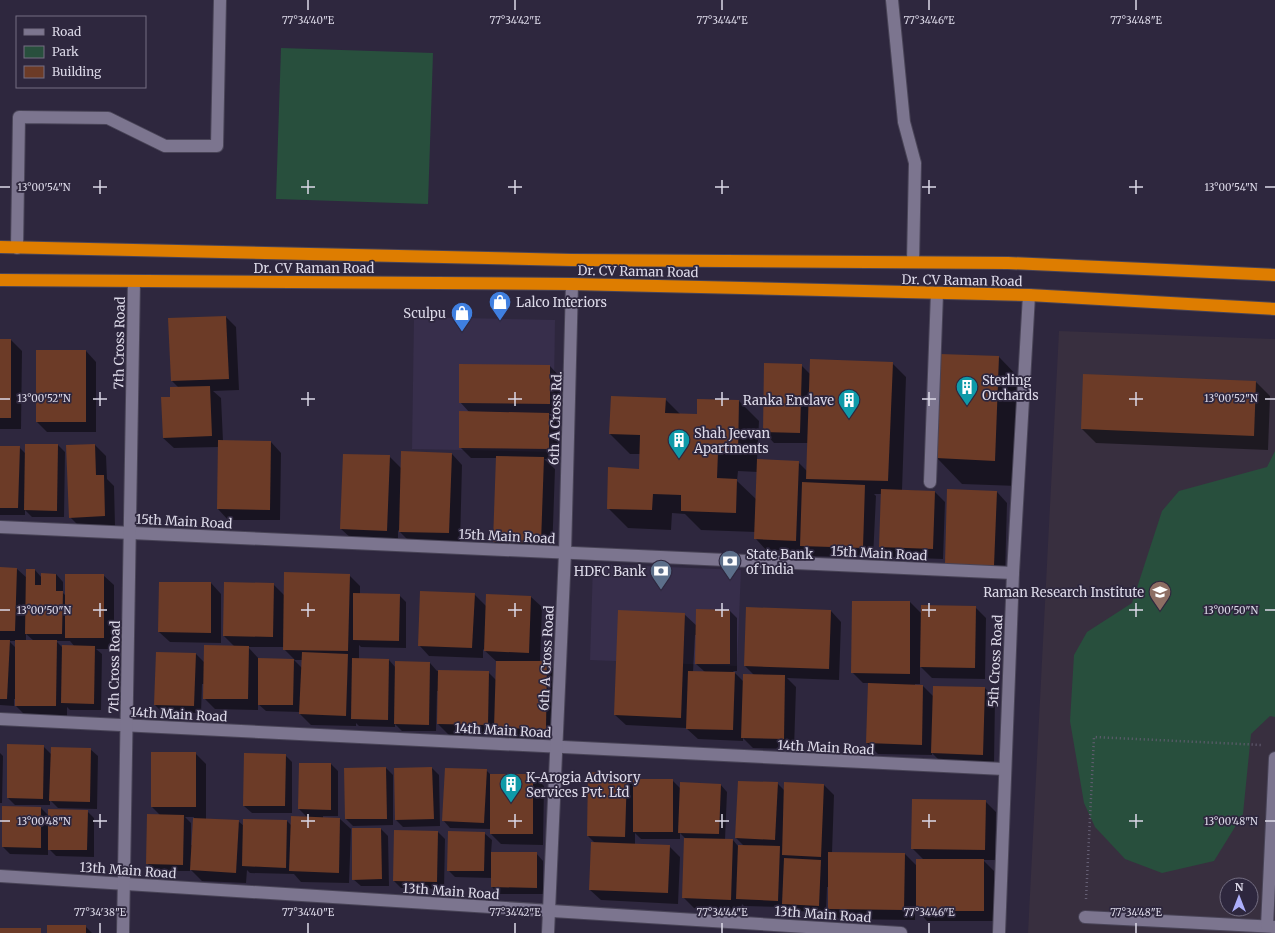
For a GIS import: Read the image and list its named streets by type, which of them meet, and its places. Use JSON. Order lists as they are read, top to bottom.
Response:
{
  "streets": {
    "highway": ["Dr. CV Raman Road"],
    "street": [
      "7th Cross Road",
      "6th A Cross Rd.",
      "15th Main Road",
      "6th A Cross Road",
      "5th Cross Road",
      "14th Main Road",
      "13th Main Road"
    ]
  },
  "crossings": [
    ["Dr. CV Raman Road", "7th Cross Road"],
    ["Dr. CV Raman Road", "6th A Cross Rd."],
    ["Dr. CV Raman Road", "5th Cross Road"],
    ["7th Cross Road", "15th Main Road"],
    ["7th Cross Road", "14th Main Road"],
    ["7th Cross Road", "13th Main Road"],
    ["6th A Cross Rd.", "15th Main Road"],
    ["6th A Cross Rd.", "6th A Cross Road"],
    ["15th Main Road", "6th A Cross Road"],
    ["15th Main Road", "5th Cross Road"],
    ["6th A Cross Road", "14th Main Road"],
    ["6th A Cross Road", "13th Main Road"],
    ["5th Cross Road", "14th Main Road"]
  ],
  "places": {
    "shop": ["Lalco Interiors", "Sculpu"],
    "building": [
      "Sterling Orchards",
      "Ranka Enclave",
      "Shah Jeevan Apartments",
      "K-Arogia Advisory Services Pvt. Ltd"
    ],
    "bank": ["State Bank of India", "HDFC Bank"],
    "school or university": ["Raman Research Institute"]
  },
  "legend": ["Road", "Park", "Building"],
  "north": "top",
  "coordinates": [
    "77°34'40\"E",
    "77°34'42\"E",
    "77°34'44\"E",
    "77°34'46\"E",
    "77°34'48\"E",
    "13°00'54\"N",
    "13°00'52\"N",
    "13°00'50\"N",
    "13°00'48\"N",
    "77°34'38\"E"
  ]
}
